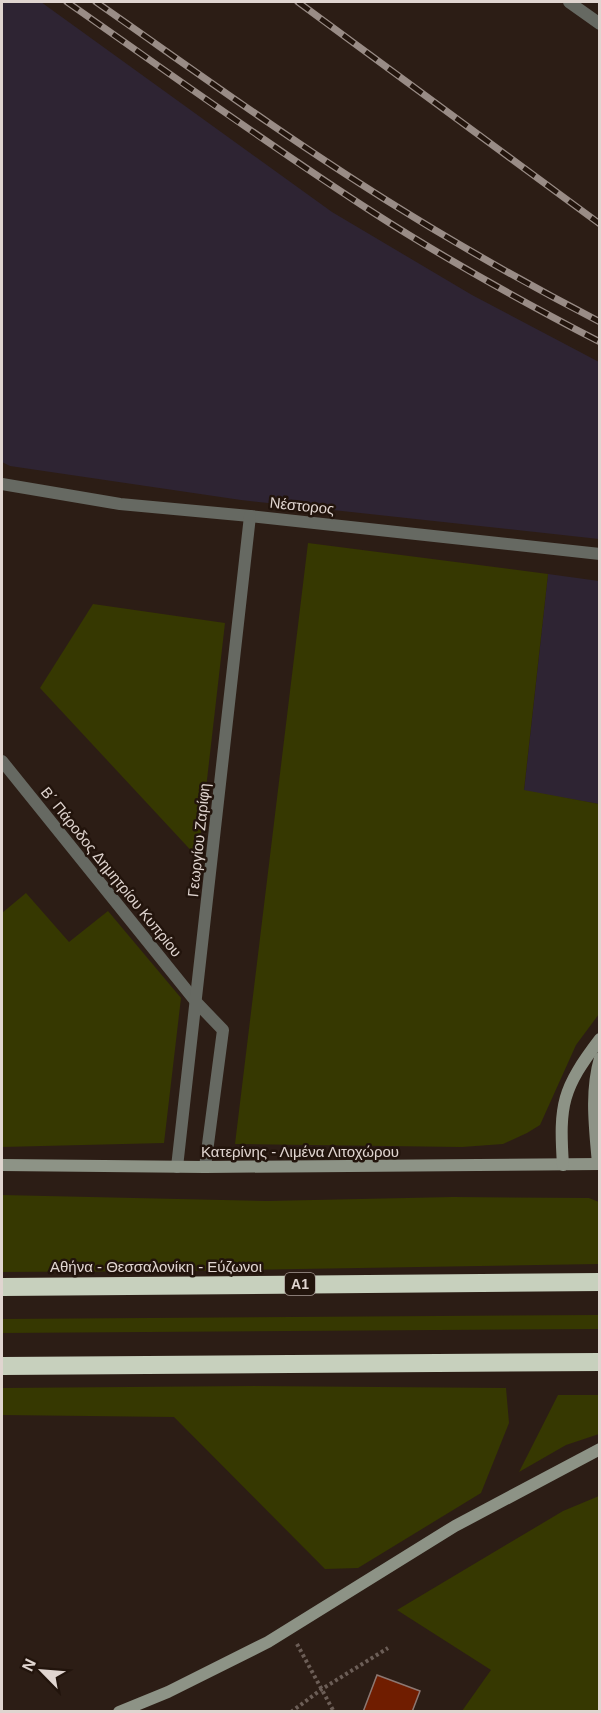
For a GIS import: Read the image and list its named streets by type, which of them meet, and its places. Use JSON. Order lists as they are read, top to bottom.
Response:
{
  "streets": {
    "highway": ["Αθήνα - Θεσσαλονίκη - Εύζωνοι", "Α1"],
    "street": [
      "Νέστορος",
      "Γεωργίου Ζαρίφη",
      "Β΄ Πάροδος Δημητρίου Κυπρίου",
      "Κατερίνης - Λιμένα Λιτοχώρου"
    ]
  },
  "crossings": [
    ["Νέστορος", "Γεωργίου Ζαρίφη"],
    ["Γεωργίου Ζαρίφη", "Β΄ Πάροδος Δημητρίου Κυπρίου"],
    ["Γεωργίου Ζαρίφη", "Κατερίνης - Λιμένα Λιτοχώρου"],
    ["Β΄ Πάροδος Δημητρίου Κυπρίου", "Κατερίνης - Λιμένα Λιτοχώρου"]
  ],
  "north": "top left"
}
